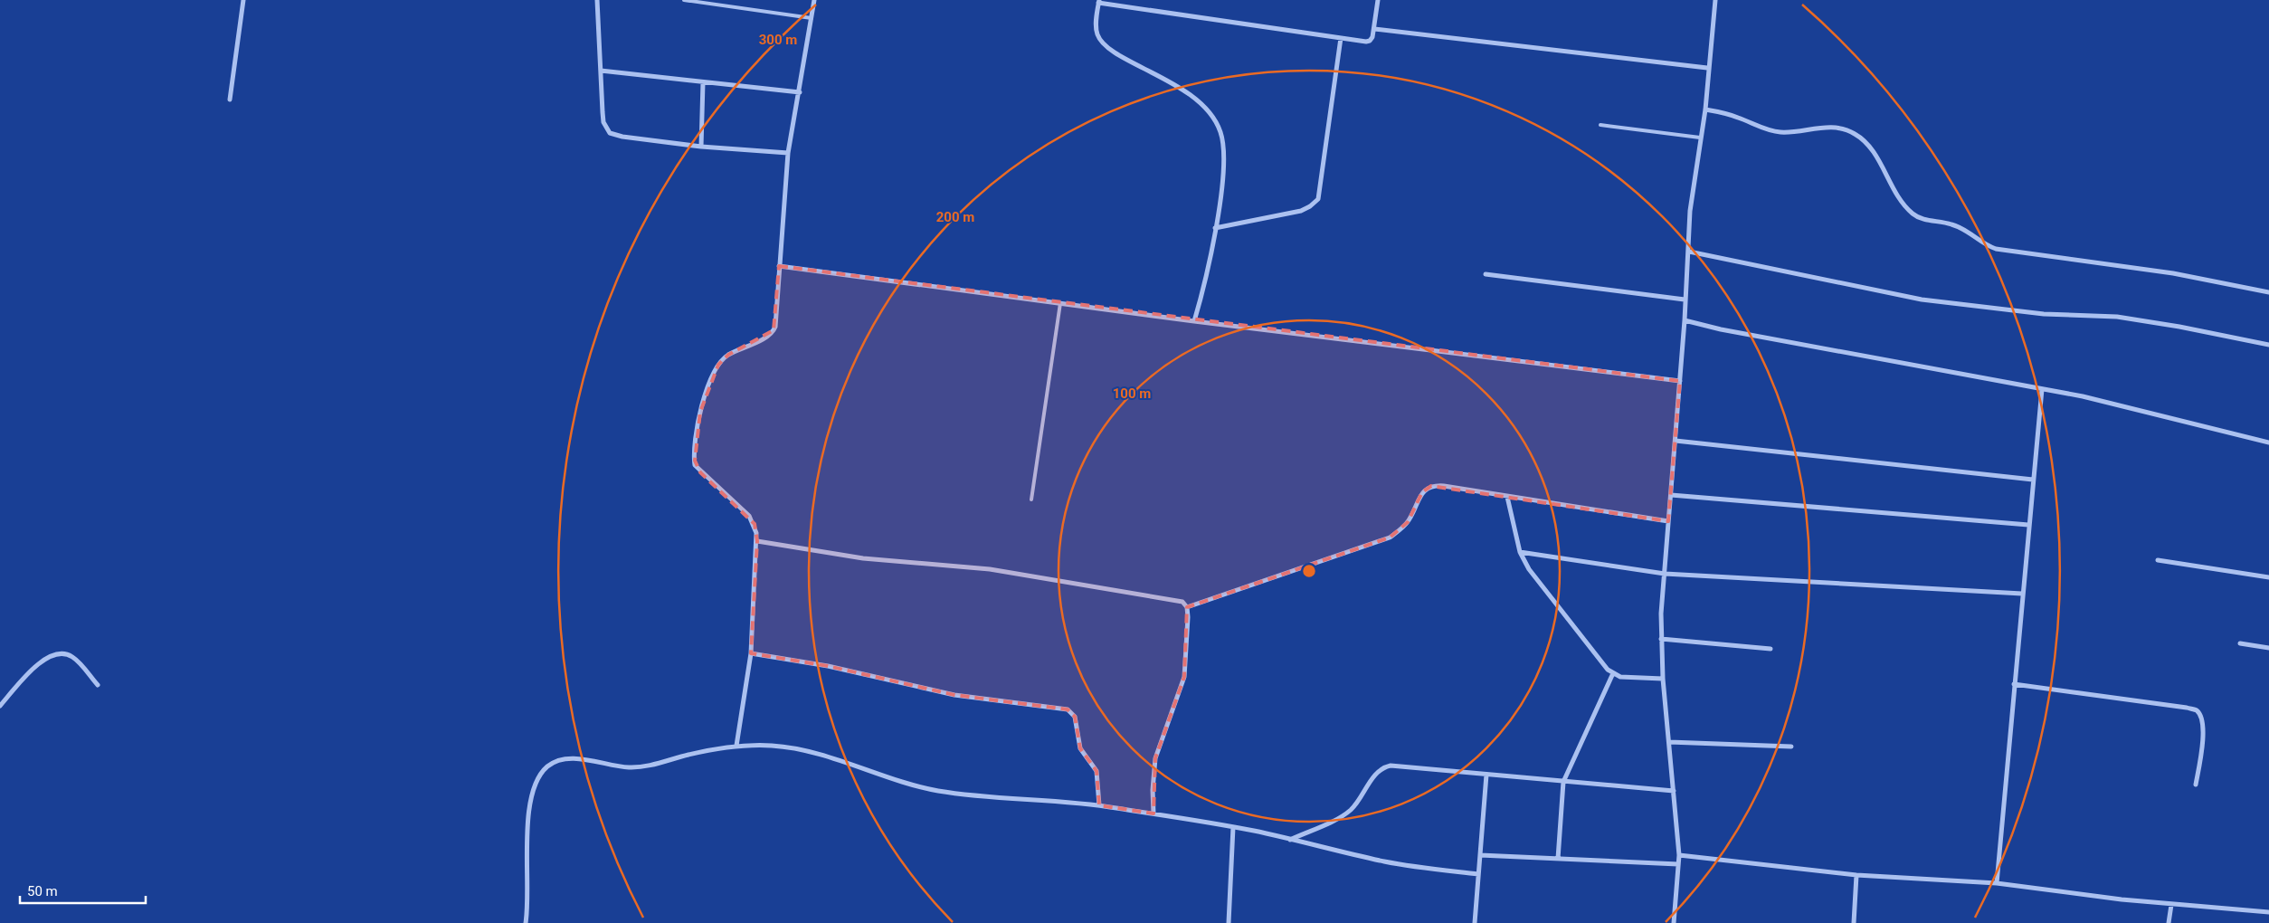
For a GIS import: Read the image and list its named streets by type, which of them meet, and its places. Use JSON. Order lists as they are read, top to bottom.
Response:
{
  "scale_bar": "50 m",
  "rings": ["300 m", "200 m", "100 m"]
}
